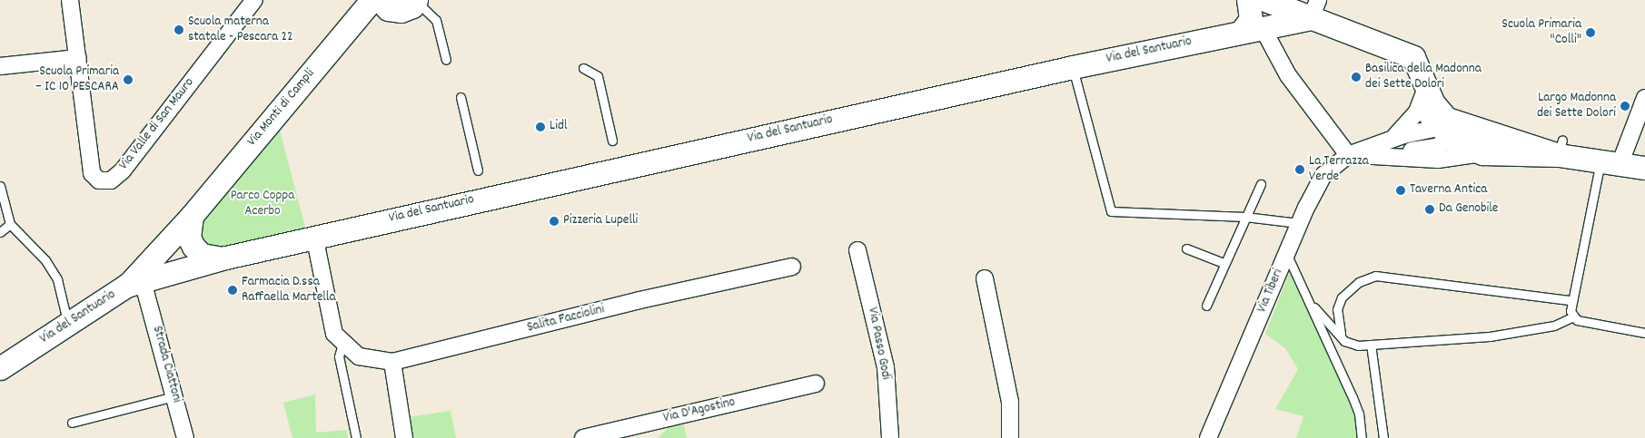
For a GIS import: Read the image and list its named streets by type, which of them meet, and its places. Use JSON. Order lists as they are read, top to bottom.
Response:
{
  "streets": {
    "street": [
      "Via del Santuario",
      "Via Monti di Campli",
      "Via Valle di San Mauro",
      "Via Tiberi",
      "Salita Facciolini",
      "Via Passo Godi",
      "Strada Ciattoni",
      "Via D'Agostino"
    ]
  },
  "crossings": [
    ["Via del Santuario", "Via Monti di Campli"],
    ["Via del Santuario", "Salita Facciolini"],
    ["Via del Santuario", "Strada Ciattoni"],
    ["Via Monti di Campli", "Strada Ciattoni"]
  ],
  "parks": ["Parco Coppa Acerbo"],
  "places": [
    "Scuola materna statale - Pescara 22",
    "Scuola Primaria \"Colli\"",
    "Basilica della Madonna dei Sette Dolori",
    "Scuola Primaria – IC 10 PESCARA",
    "Largo Madonna dei Sette Dolori",
    "Lidl",
    "La Terrazza Verde",
    "Taverna Antica",
    "Da Genobile",
    "Pizzeria Lupelli",
    "Farmacia D.ssa Raffaella Martella"
  ]
}
